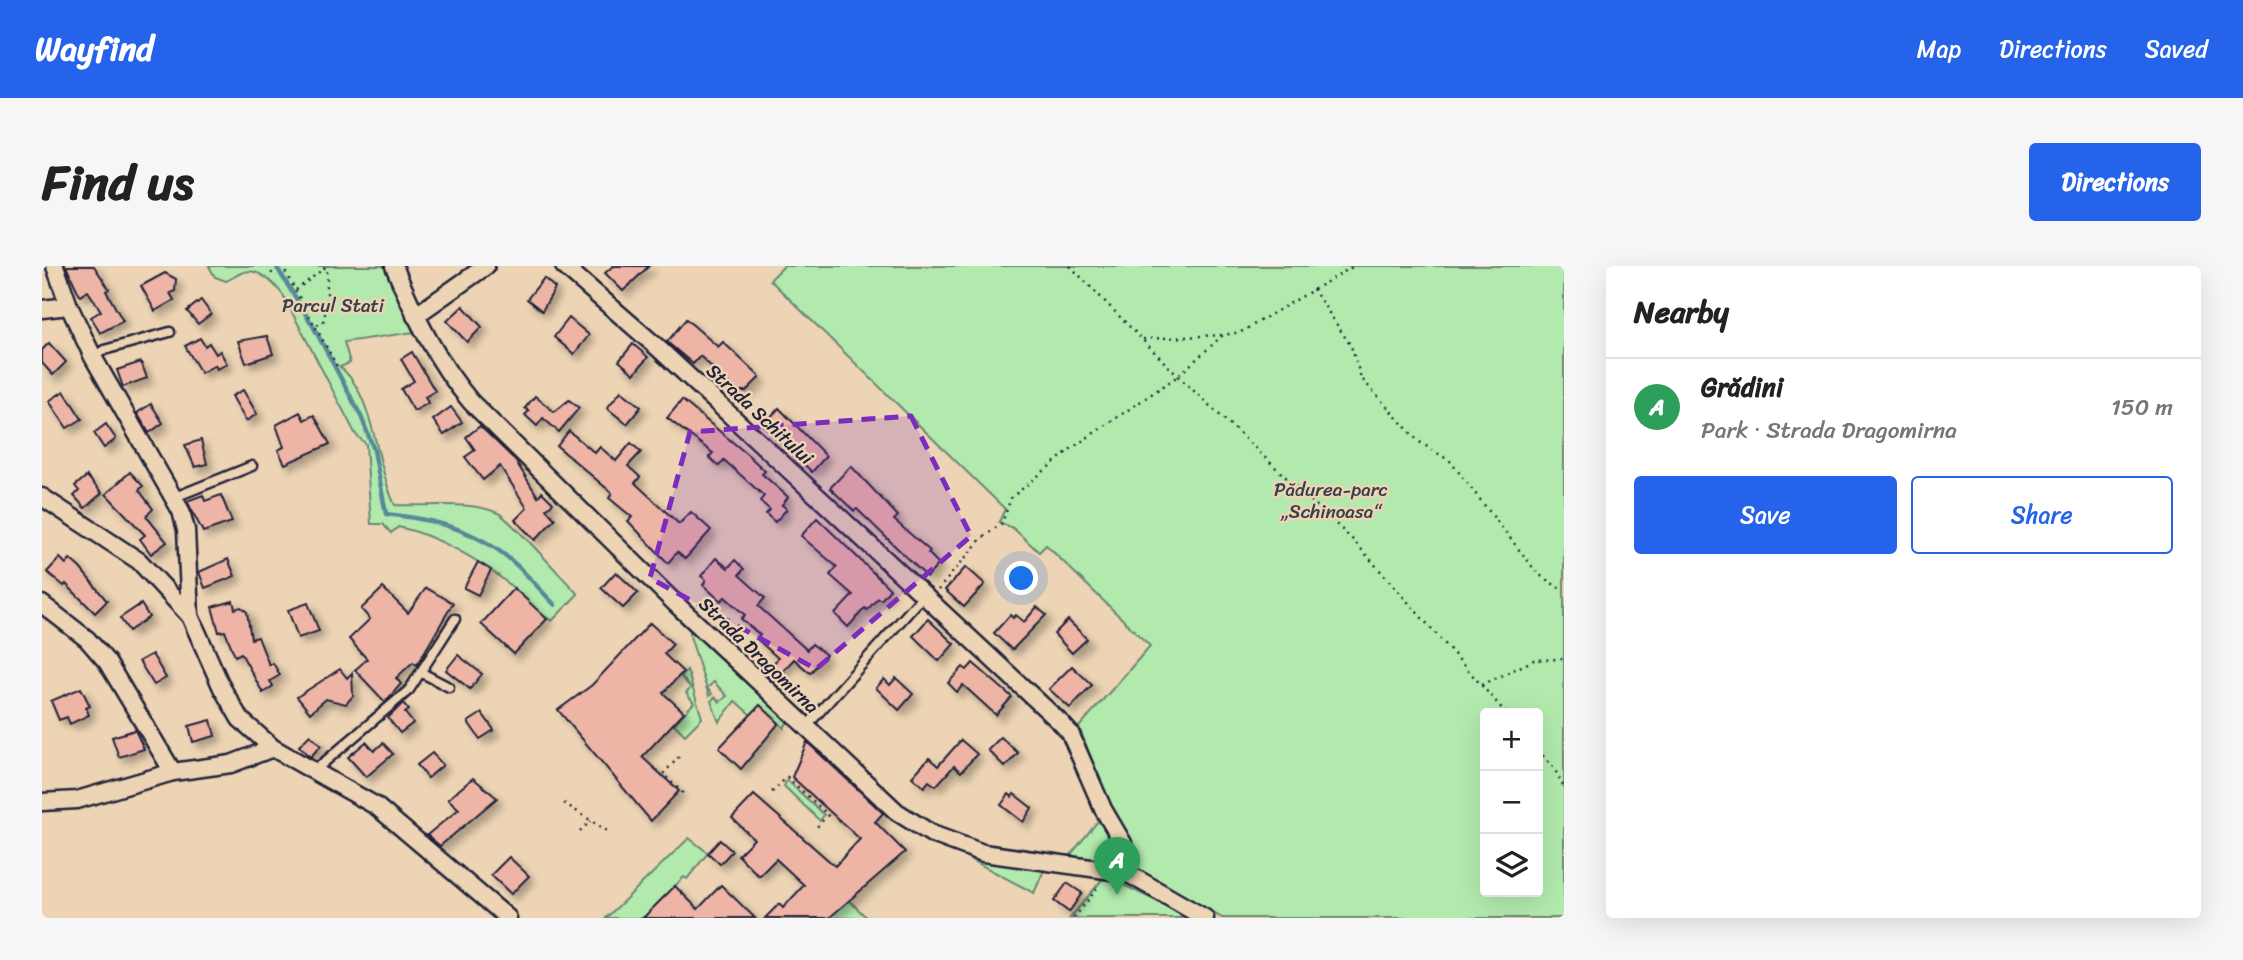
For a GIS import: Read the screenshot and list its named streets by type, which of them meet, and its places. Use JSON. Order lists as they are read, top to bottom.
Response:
{
  "streets": {
    "street": ["Strada Schitului", "Strada Dragomirna"]
  },
  "crossings": [
    ["Strada Schitului", "Strada Dragomirna"]
  ],
  "parks": ["Parcul Stati", "Pădurea-parc „Schinoasa“"],
  "page": {
    "header": "Wayfind",
    "nav": ["Map", "Directions", "Saved"],
    "title": "Find us",
    "buttons": [
      "Directions",
      ["Save", "Share"]
    ],
    "heading": "Nearby",
    "list": [
      {
        "mark": "A",
        "name": "Grădini",
        "note": "Park · Strada Dragomirna",
        "value": "150 m"
      }
    ],
    "map_buttons": ["+", "−"],
    "pins": "A"
  }
}
